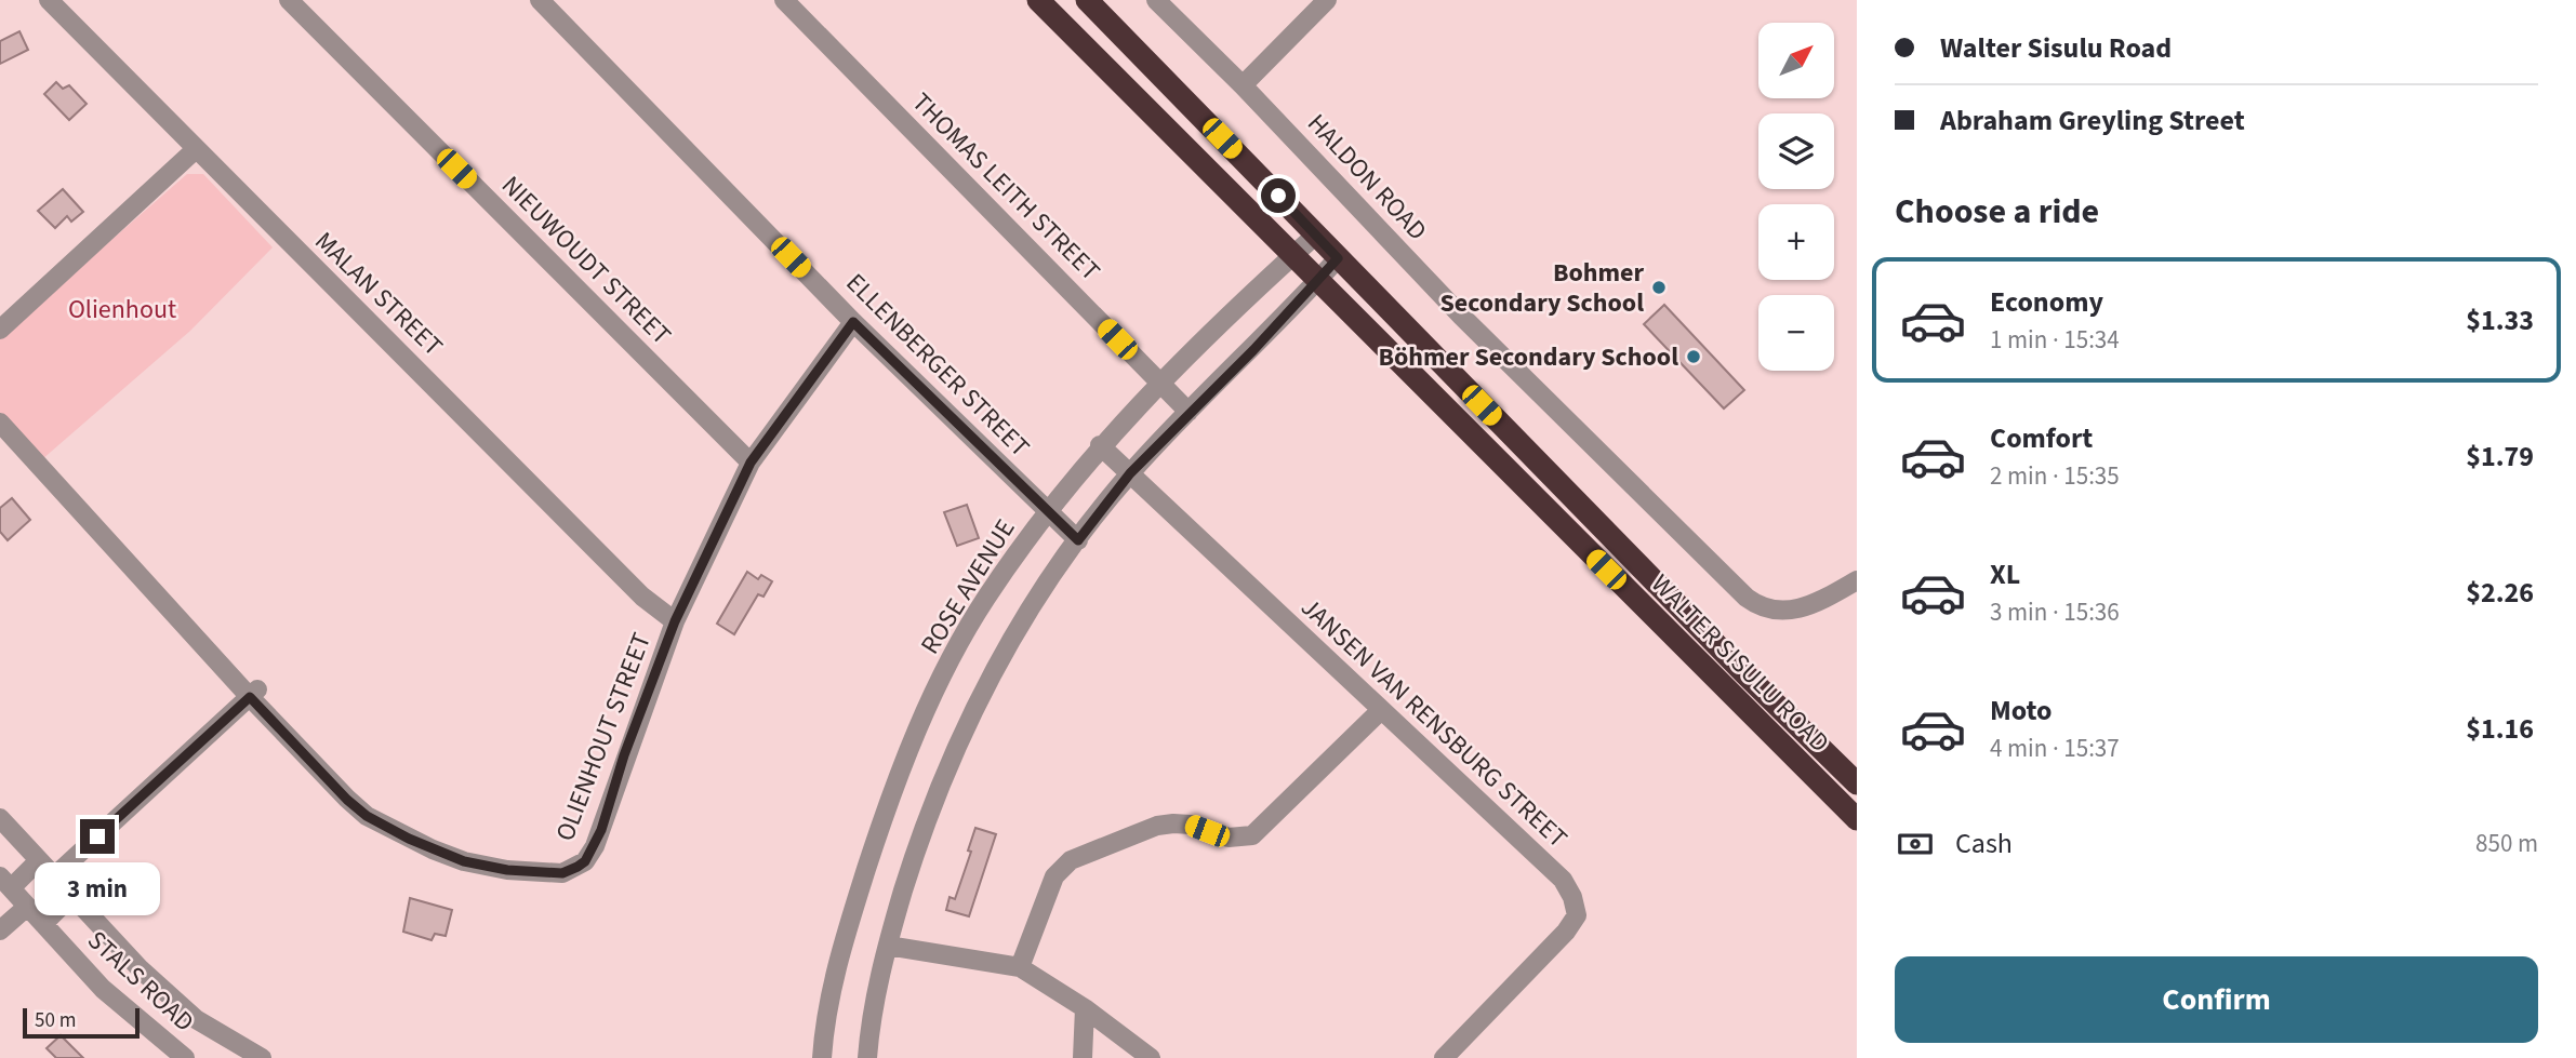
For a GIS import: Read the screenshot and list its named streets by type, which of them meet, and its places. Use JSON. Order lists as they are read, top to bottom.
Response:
{
  "streets": {
    "highway": ["WALTER SISULU ROAD"],
    "street": [
      "HALDON ROAD",
      "THOMAS LEITH STREET",
      "NIEUWOUDT STREET",
      "MALAN STREET",
      "ELLENBERGER STREET",
      "ROSE AVENUE",
      "JANSEN VAN RENSBURG STREET",
      "OLIENHOUT STREET",
      "STALS ROAD"
    ]
  },
  "crossings": [
    ["THOMAS LEITH STREET", "ROSE AVENUE"],
    ["NIEUWOUDT STREET", "OLIENHOUT STREET"],
    ["MALAN STREET", "OLIENHOUT STREET"],
    ["ELLENBERGER STREET", "ROSE AVENUE"],
    ["ELLENBERGER STREET", "OLIENHOUT STREET"],
    ["ROSE AVENUE", "WALTER SISULU ROAD"],
    ["ROSE AVENUE", "JANSEN VAN RENSBURG STREET"]
  ],
  "parks": ["Olienhout"],
  "places": ["Bohmer Secondary School", "Böhmer Secondary School"],
  "scale_bar": "50 m",
  "north": "top right",
  "page": {
    "banner": ["Walter Sisulu Road", "Abraham Greyling Street"],
    "map_buttons": ["+", "−"],
    "heading": "Choose a ride",
    "list": [
      {
        "name": "Economy",
        "note": "1 min · 15:34",
        "value": "$1.33"
      },
      {
        "name": "Comfort",
        "note": "2 min · 15:35",
        "value": "$1.79"
      },
      {
        "name": "XL",
        "note": "3 min · 15:36",
        "value": "$2.26"
      },
      {
        "name": "Moto",
        "note": "4 min · 15:37",
        "value": "$1.16"
      }
    ],
    "pay": ["Cash", "850 m"],
    "bubble": "3 min",
    "buttons": "Confirm",
    "scale": "50 m"
  }
}
